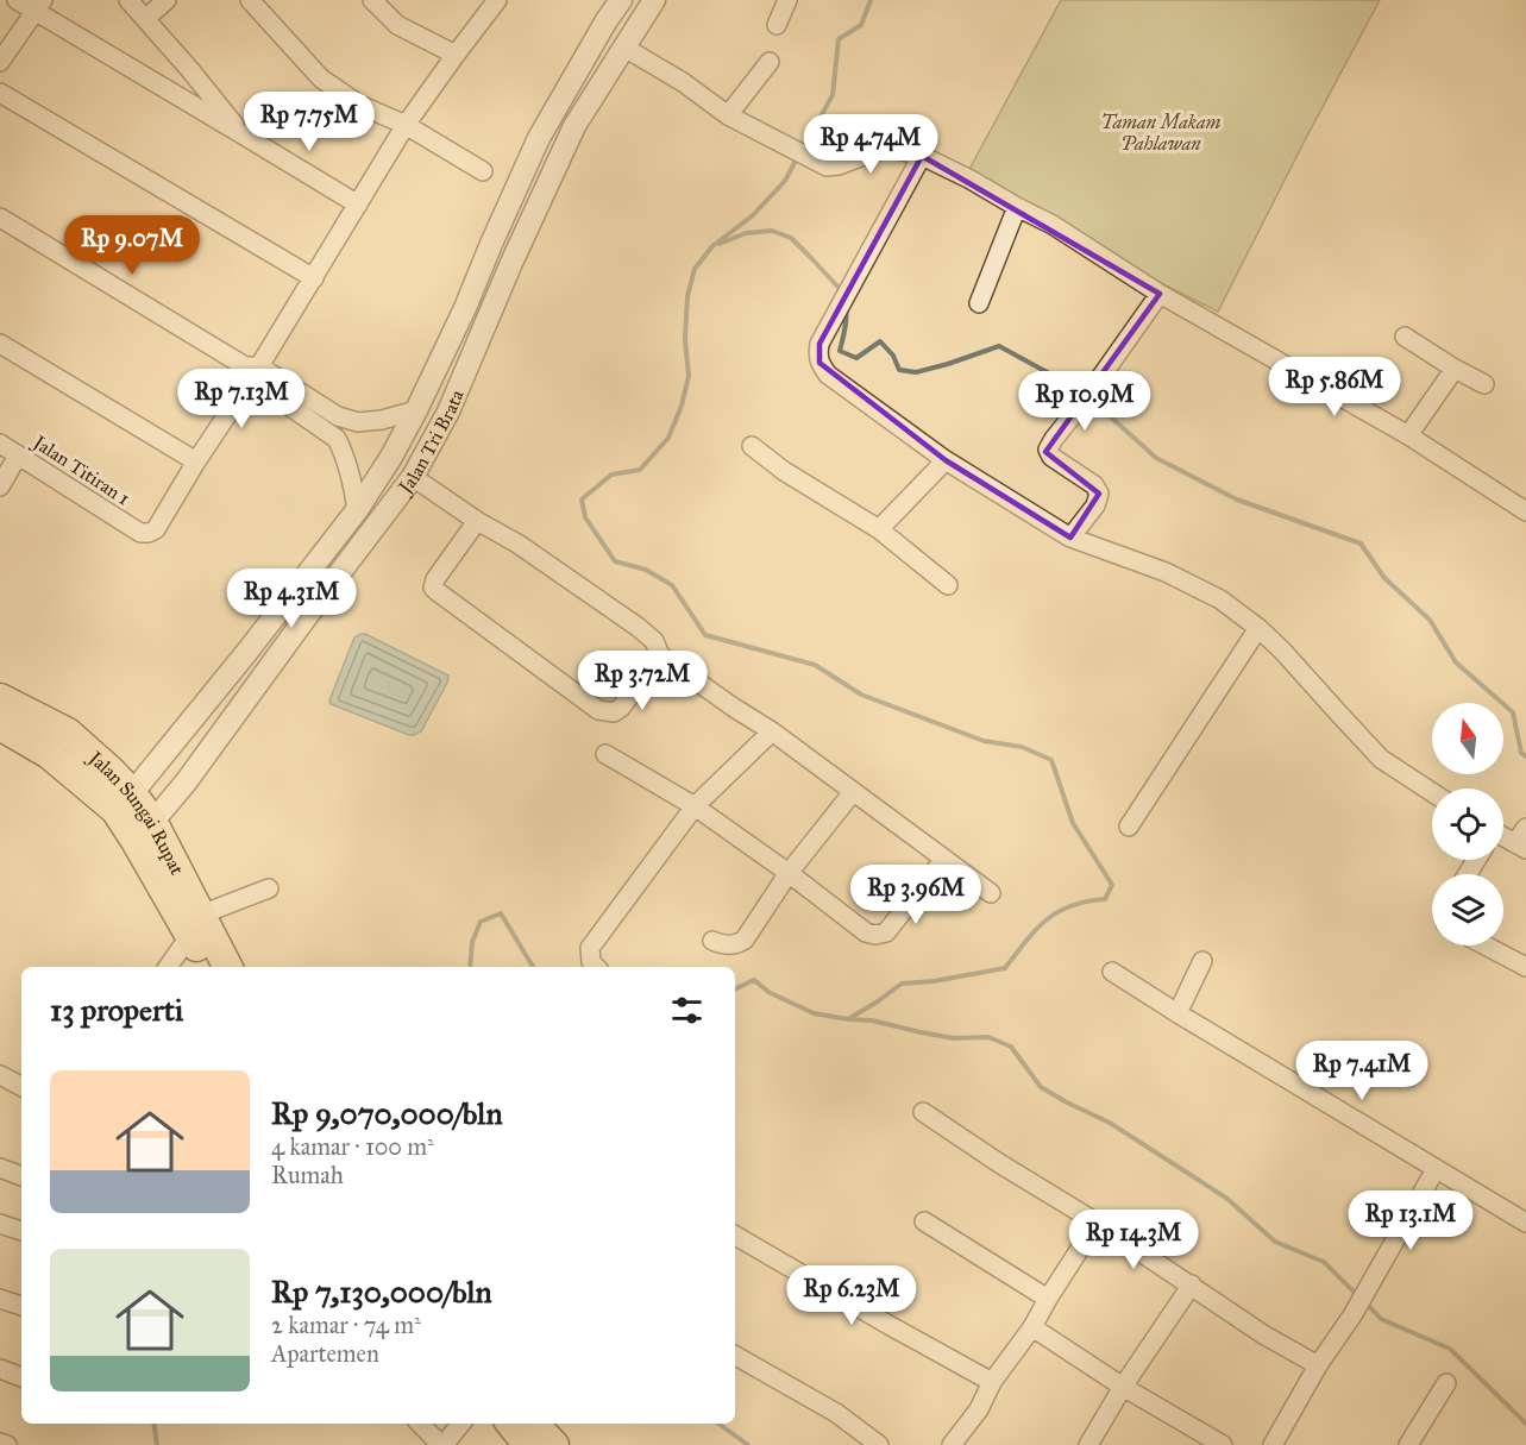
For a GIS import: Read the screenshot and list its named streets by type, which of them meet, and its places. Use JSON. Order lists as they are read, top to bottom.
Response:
{
  "streets": {
    "main road": ["Jalan Sungai Rupat"],
    "street": ["Jalan Tri Brata", "Jalan Titiran 1"]
  },
  "crossings": [
    ["Jalan Tri Brata", "Jalan Sungai Rupat"]
  ],
  "parks": ["Taman Makam Pahlawan"],
  "north": "top",
  "page": {
    "price": [
      "Rp 7.75M",
      "Rp 4.74M",
      "Rp 9.07M",
      "Rp 5.86M",
      "Rp 7.13M",
      "Rp 10.9M",
      "Rp 4.31M",
      "Rp 3.72M",
      "Rp 3.96M",
      "Rp 7.41M",
      "Rp 13.1M",
      "Rp 14.3M",
      "Rp 6.23M"
    ],
    "heading": "13 properti",
    "list": [
      {
        "name": "Rp 9,070,000/bln",
        "note": "4 kamar · 100 m² · Rumah"
      },
      {
        "name": "Rp 7,130,000/bln",
        "note": "2 kamar · 74 m² · Apartemen"
      }
    ]
  }
}
